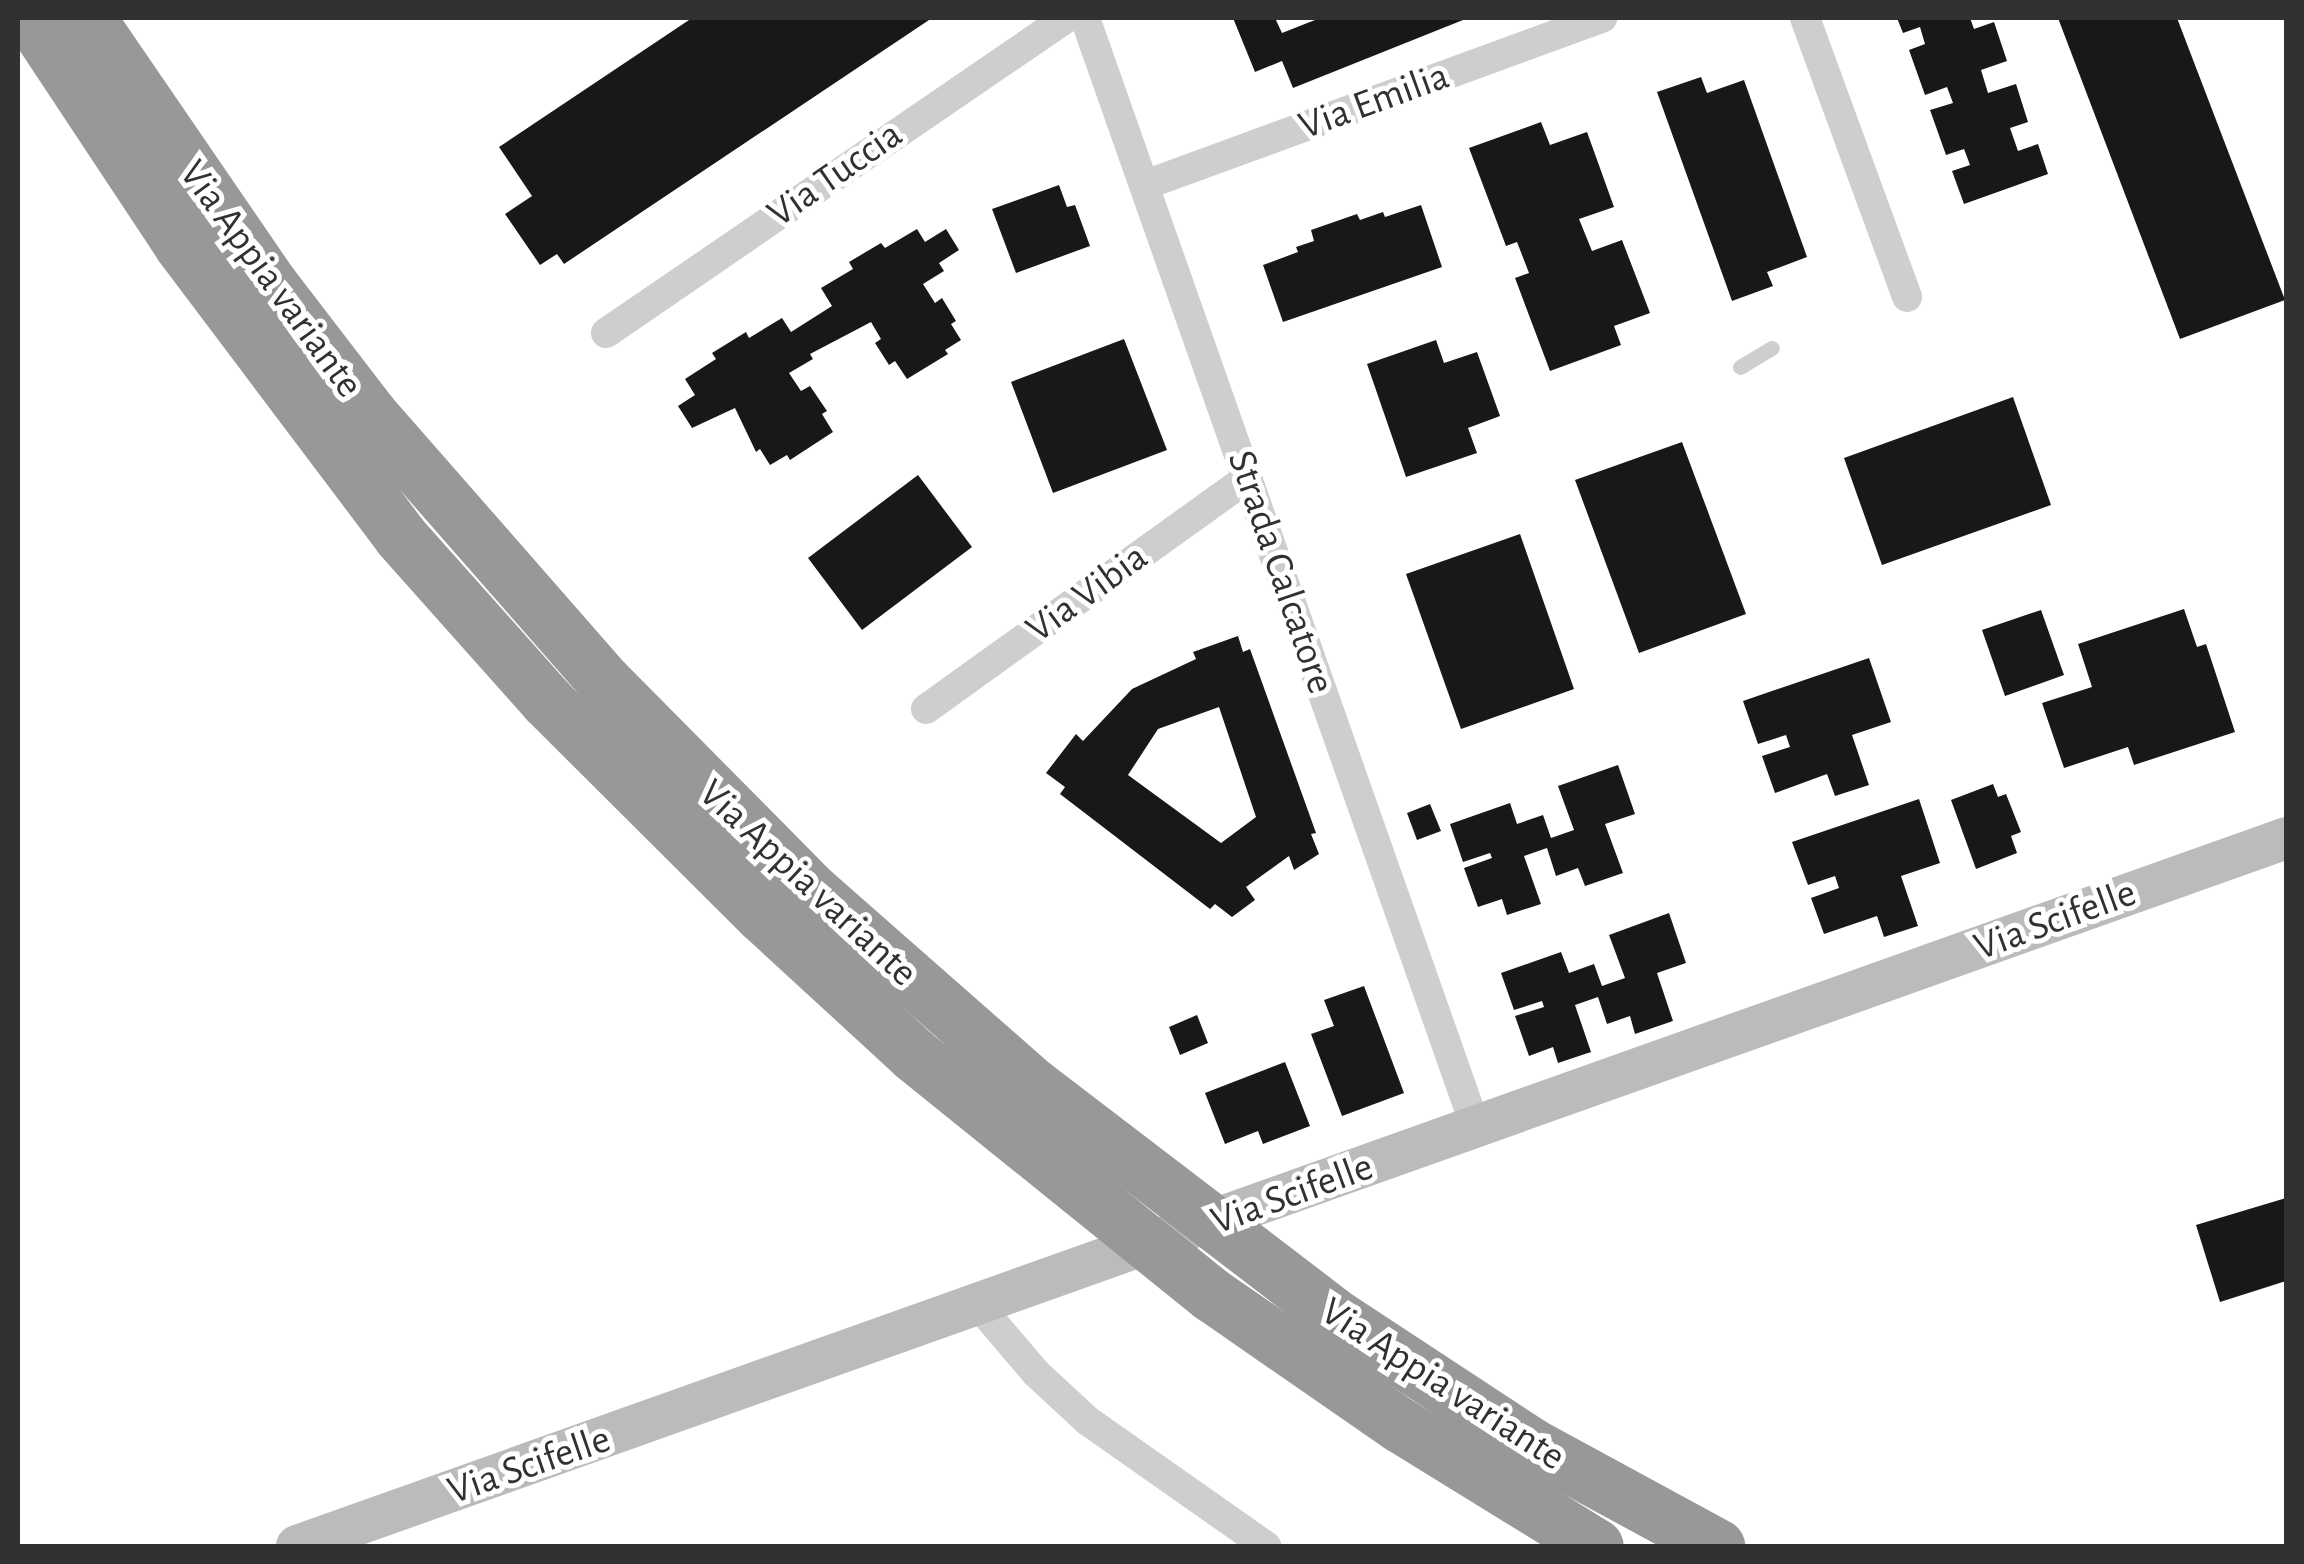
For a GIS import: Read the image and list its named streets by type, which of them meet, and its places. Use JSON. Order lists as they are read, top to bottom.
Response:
{
  "streets": {
    "highway": ["Via Appia variante"],
    "street": [
      "Via Emilia",
      "Via Tuccia",
      "Strada Calcatore",
      "Via Vibia",
      "Via Scifelle"
    ]
  },
  "crossings": [
    ["Via Emilia", "Strada Calcatore"],
    ["Strada Calcatore", "Via Vibia"],
    ["Strada Calcatore", "Via Scifelle"]
  ]
}
